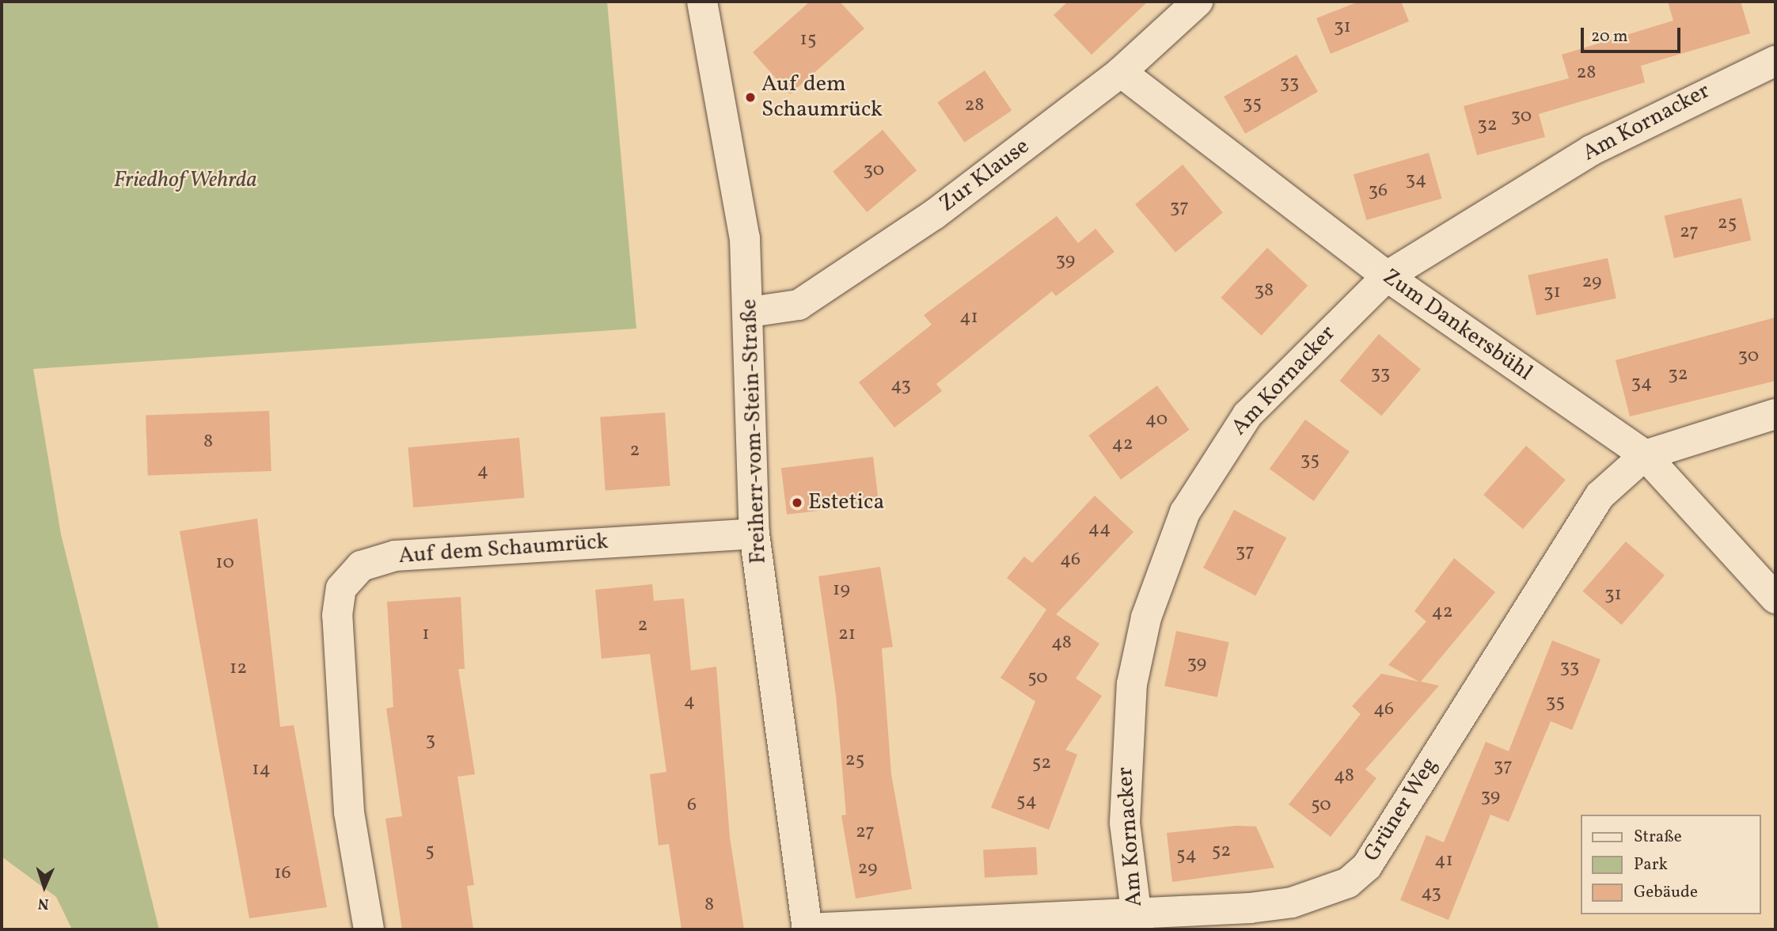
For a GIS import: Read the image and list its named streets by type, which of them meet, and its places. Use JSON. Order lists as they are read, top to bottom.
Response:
{
  "streets": {
    "street": [
      "Am Kornacker",
      "Zur Klause",
      "Zum Dankersbühl",
      "Freiherr-vom-Stein-Straße",
      "Auf dem Schaumrück",
      "Grüner Weg"
    ]
  },
  "crossings": [
    ["Am Kornacker", "Zum Dankersbühl"],
    ["Am Kornacker", "Grüner Weg"],
    ["Zur Klause", "Zum Dankersbühl"],
    ["Zur Klause", "Freiherr-vom-Stein-Straße"],
    ["Zum Dankersbühl", "Grüner Weg"],
    ["Freiherr-vom-Stein-Straße", "Auf dem Schaumrück"],
    ["Freiherr-vom-Stein-Straße", "Grüner Weg"]
  ],
  "parks": ["Friedhof Wehrda"],
  "places": ["Auf dem Schaumrück", "Estetica"],
  "house_numbers": [
    "31",
    "15",
    "28",
    "33",
    "35",
    "28",
    "30",
    "32",
    "30",
    "34",
    "36",
    "37",
    "25",
    "27",
    "39",
    "29",
    "38",
    "31",
    "41",
    "30",
    "33",
    "32",
    "34",
    "43",
    "40",
    "8",
    "42",
    "2",
    "35",
    "4",
    "44",
    "37",
    "46",
    "10",
    "19",
    "31",
    "42",
    "2",
    "1",
    "21",
    "48",
    "39",
    "33",
    "12",
    "50",
    "4",
    "35",
    "46",
    "3",
    "25",
    "52",
    "37",
    "14",
    "48",
    "39",
    "54",
    "6",
    "50",
    "27",
    "5",
    "52",
    "54",
    "41",
    "29",
    "16",
    "43",
    "8"
  ],
  "legend": ["Straße", "Park", "Gebäude"],
  "scale_bar": "20 m",
  "north": "bottom"
}
